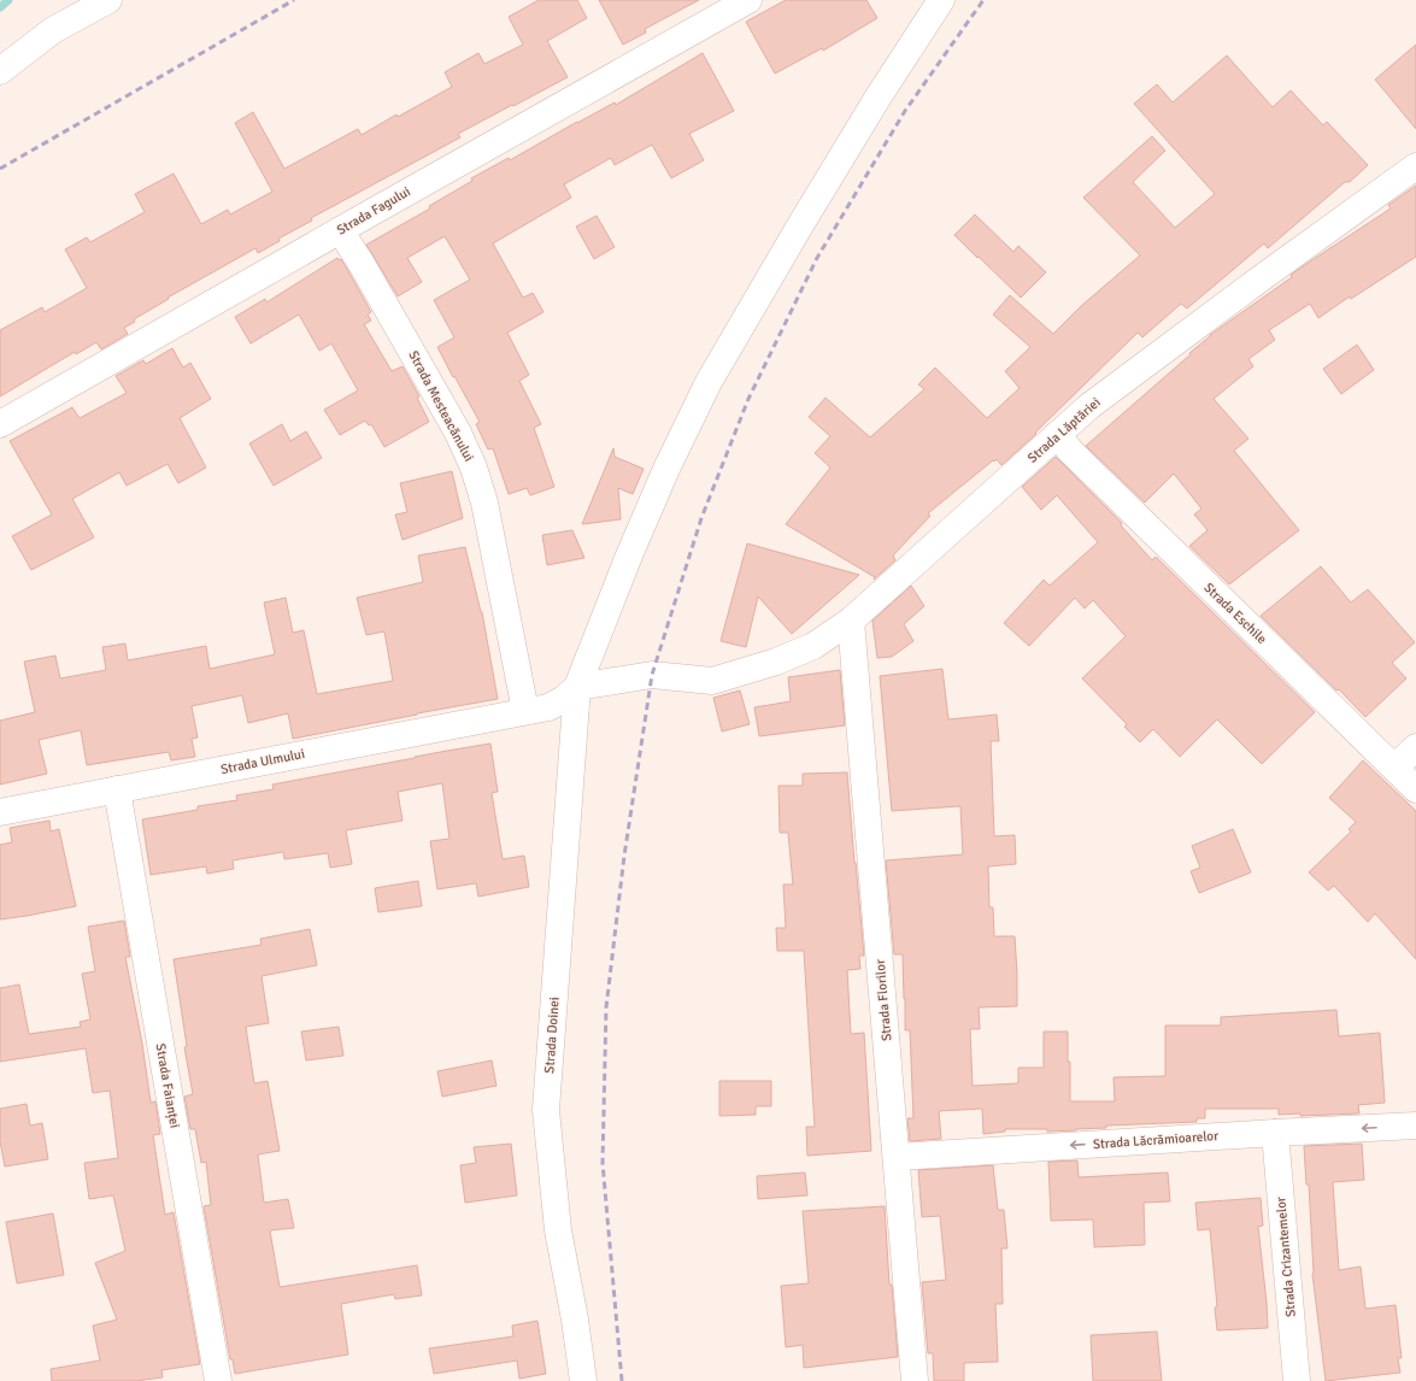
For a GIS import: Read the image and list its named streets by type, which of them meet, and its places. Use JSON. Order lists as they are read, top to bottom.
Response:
{
  "streets": {
    "street": [
      "Strada Fagului",
      "Strada Mesteacănului",
      "Strada Lăptăriei",
      "Strada Eschile",
      "Strada Ulmului",
      "Strada Florilor",
      "Strada Doinei",
      "Strada Faianței",
      "Strada Lăcrămioarelor",
      "Strada Crizantemelor"
    ]
  },
  "crossings": [
    ["Strada Fagului", "Strada Mesteacănului"],
    ["Strada Mesteacănului", "Strada Ulmului"],
    ["Strada Lăptăriei", "Strada Eschile"],
    ["Strada Lăptăriei", "Strada Ulmului"],
    ["Strada Lăptăriei", "Strada Florilor"],
    ["Strada Lăptăriei", "Strada Doinei"],
    ["Strada Ulmului", "Strada Doinei"],
    ["Strada Ulmului", "Strada Faianței"],
    ["Strada Florilor", "Strada Lăcrămioarelor"],
    ["Strada Lăcrămioarelor", "Strada Crizantemelor"]
  ],
  "one_way": ["Strada Lăcrămioarelor"]
}
